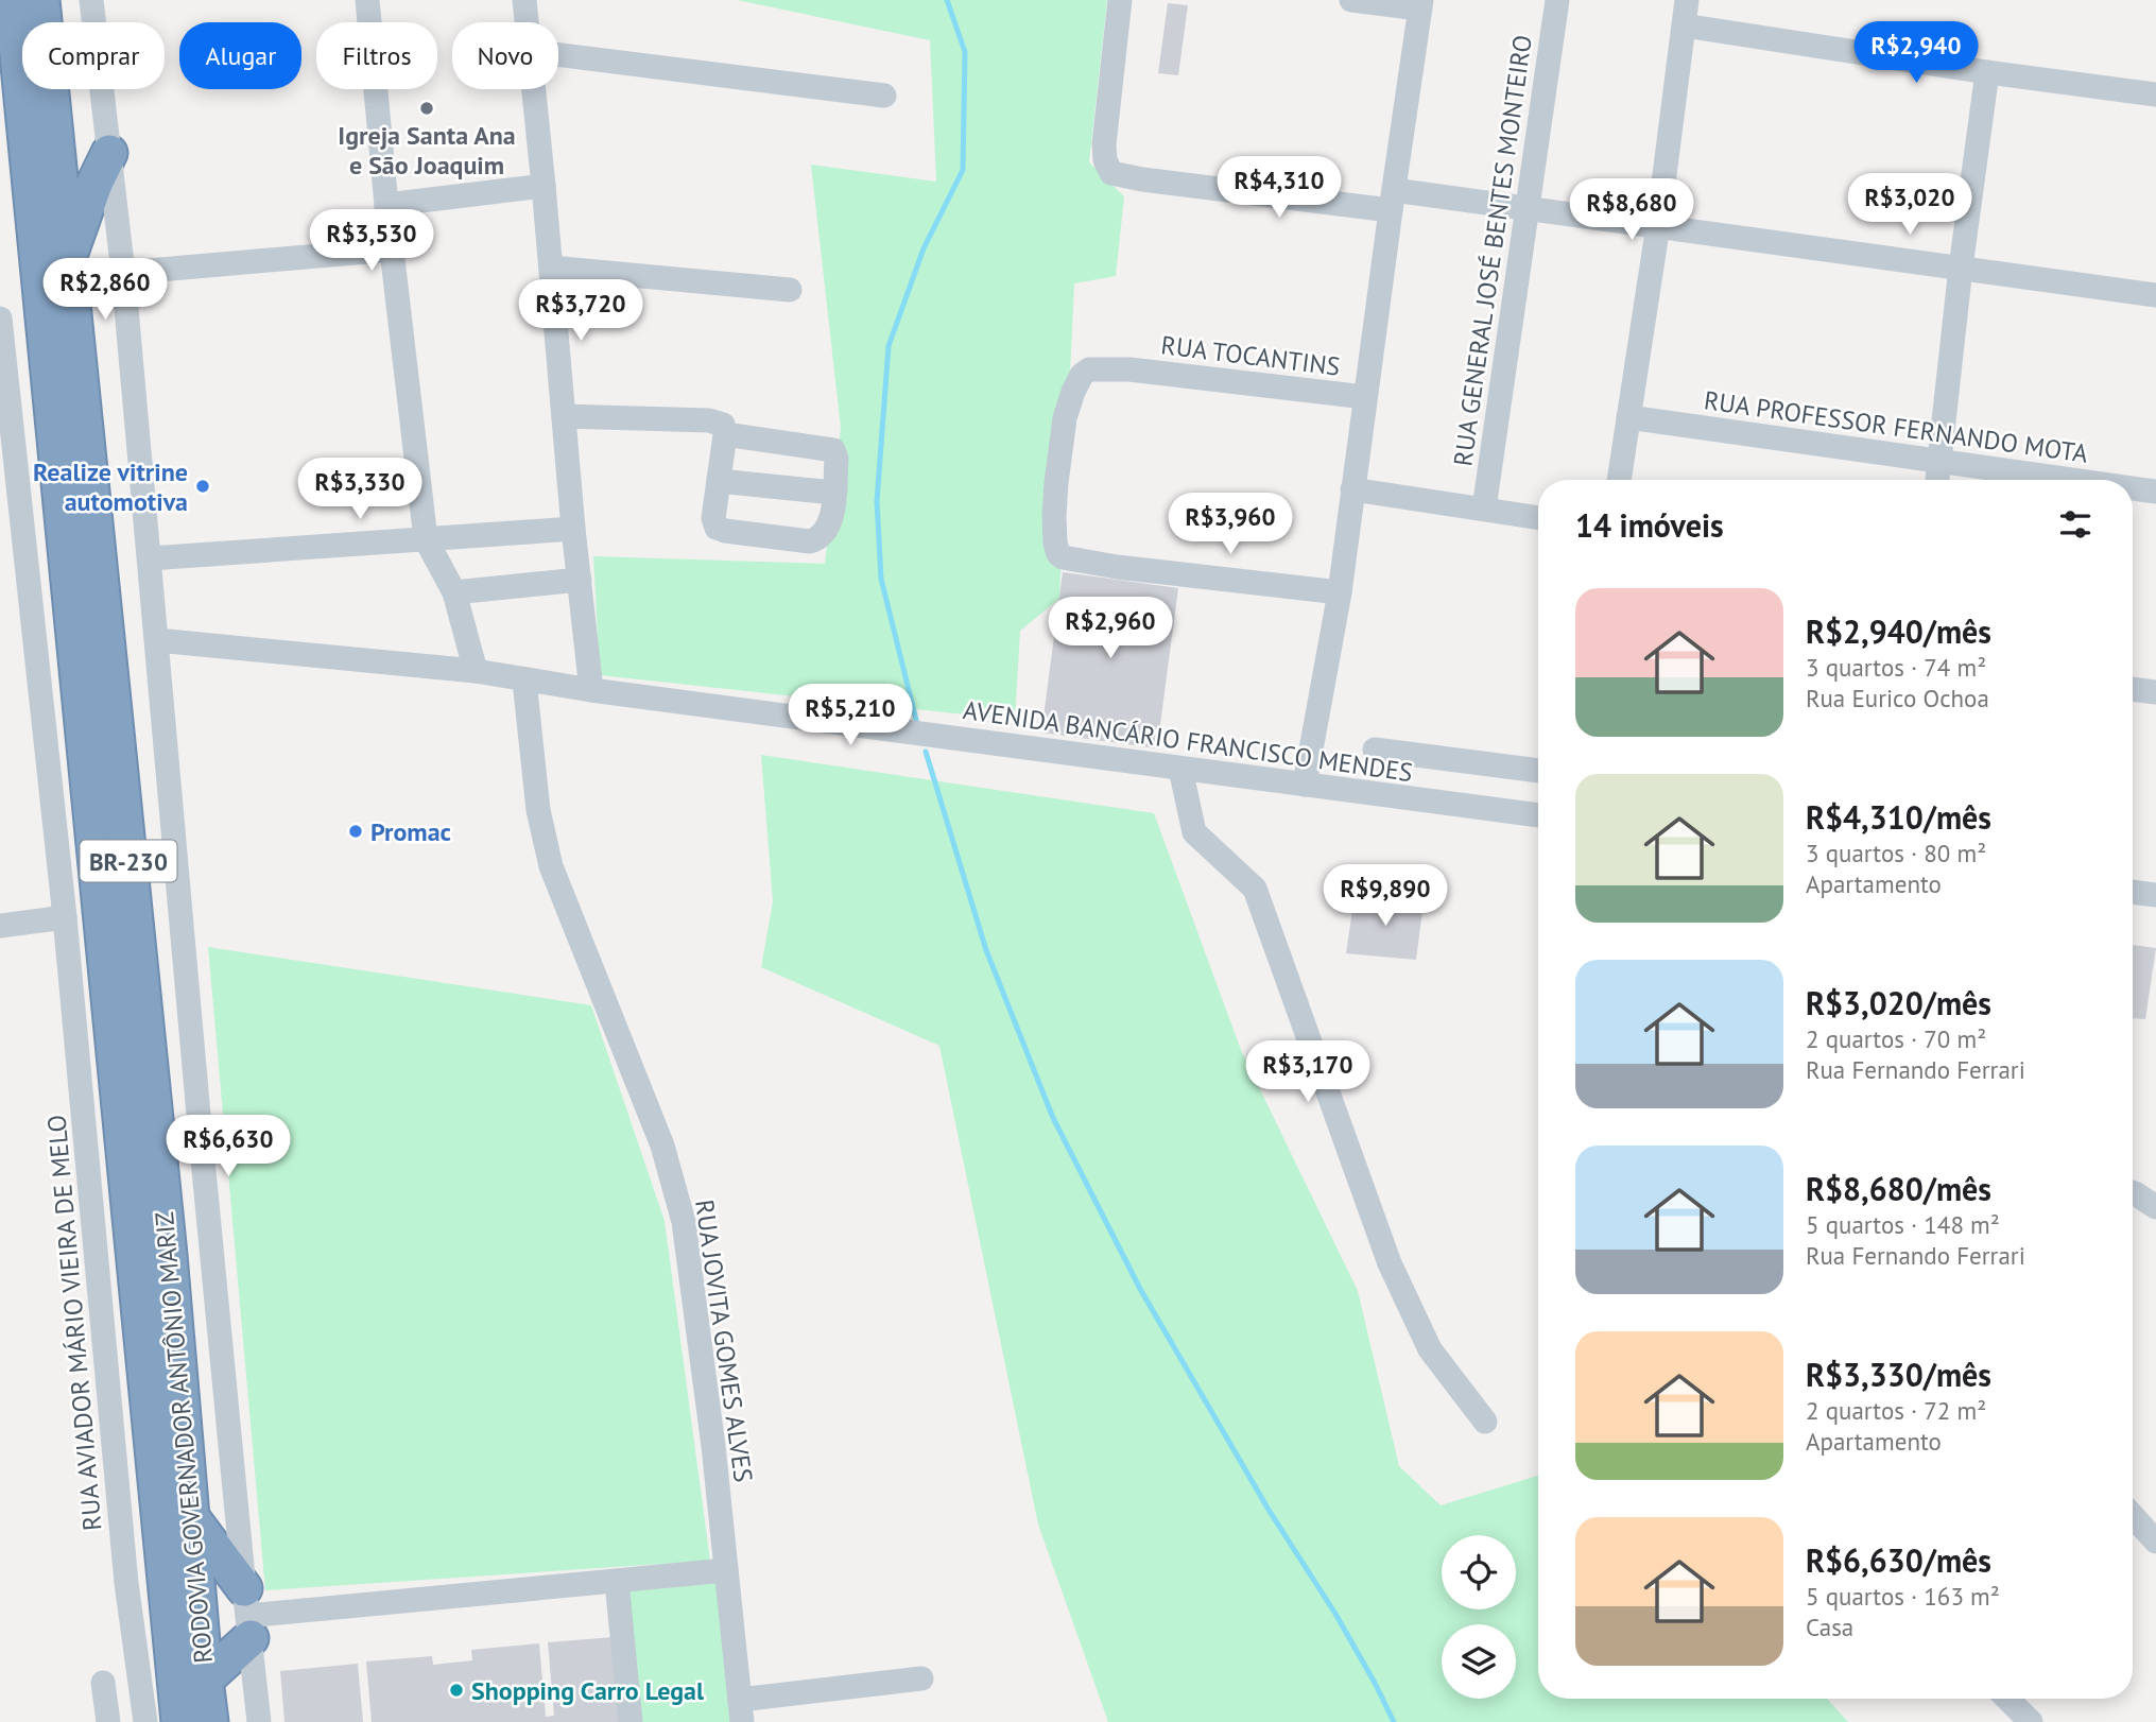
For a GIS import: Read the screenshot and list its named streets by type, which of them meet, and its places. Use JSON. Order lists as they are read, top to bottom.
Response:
{
  "streets": {
    "highway": ["BR-230", "RODOVIA GOVERNADOR ANTÔNIO MARIZ"],
    "street": [
      "RUA GENERAL JOSÉ BENTES MONTEIRO",
      "RUA TOCANTINS",
      "RUA PROFESSOR FERNANDO MOTA",
      "AVENIDA BANCÁRIO FRANCISCO MENDES",
      "RUA AVIADOR MÁRIO VIEIRA DE MELO",
      "RUA JOVITA GOMES ALVES"
    ]
  },
  "crossings": [
    ["AVENIDA BANCÁRIO FRANCISCO MENDES", "RUA JOVITA GOMES ALVES"]
  ],
  "places": [
    "Igreja Santa Ana e São Joaquim",
    "Realize vitrine automotiva",
    "Promac",
    "Shopping Carro Legal"
  ],
  "page": {
    "price": [
      "R$2,940",
      "R$4,310",
      "R$3,020",
      "R$8,680",
      "R$3,530",
      "R$2,860",
      "R$3,720",
      "R$3,330",
      "R$3,960",
      "R$2,960",
      "R$5,210",
      "R$9,890",
      "R$3,170",
      "R$6,630"
    ],
    "chip": [
      "Comprar",
      "Alugar",
      "Filtros",
      "Novo"
    ],
    "heading": "14 imóveis",
    "list": [
      {
        "name": "R$2,940/mês",
        "note": "3 quartos · 74 m² · Rua Eurico Ochoa"
      },
      {
        "name": "R$4,310/mês",
        "note": "3 quartos · 80 m² · Apartamento"
      },
      {
        "name": "R$3,020/mês",
        "note": "2 quartos · 70 m² · Rua Fernando Ferrari"
      },
      {
        "name": "R$8,680/mês",
        "note": "5 quartos · 148 m² · Rua Fernando Ferrari"
      },
      {
        "name": "R$3,330/mês",
        "note": "2 quartos · 72 m² · Apartamento"
      },
      {
        "name": "R$6,630/mês",
        "note": "5 quartos · 163 m² · Casa"
      }
    ]
  }
}
